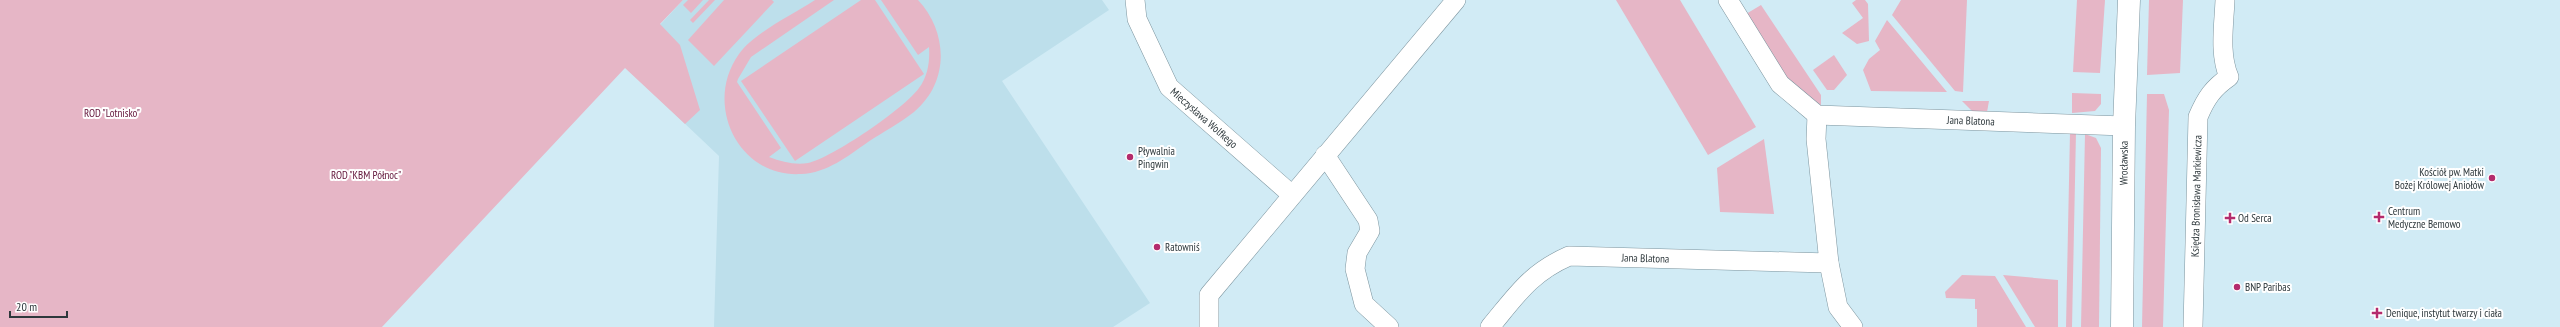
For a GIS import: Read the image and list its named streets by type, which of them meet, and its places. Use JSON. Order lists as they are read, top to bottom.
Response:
{
  "streets": {
    "street": [
      "Mieczysława Wolfkego",
      "Jana Blatona",
      "Wrocławska",
      "Księdza Bronisława Markiewicza"
    ]
  },
  "crossings": [
    ["Jana Blatona", "Wrocławska"]
  ],
  "parks": ["ROD \"Lotnisko\"", "ROD \"KBM Północ\""],
  "places": {
    "other": [
      "Pływalnia Pingwin",
      "Kościół pw. Matki Bożej Królowej Aniołów",
      "Ratowniś",
      "BNP Paribas"
    ],
    "health": ["Centrum Medyczne Bemowo", "Od Serca", "Denique, instytut twarzy i ciała"]
  },
  "scale_bar": "20 m"
}
